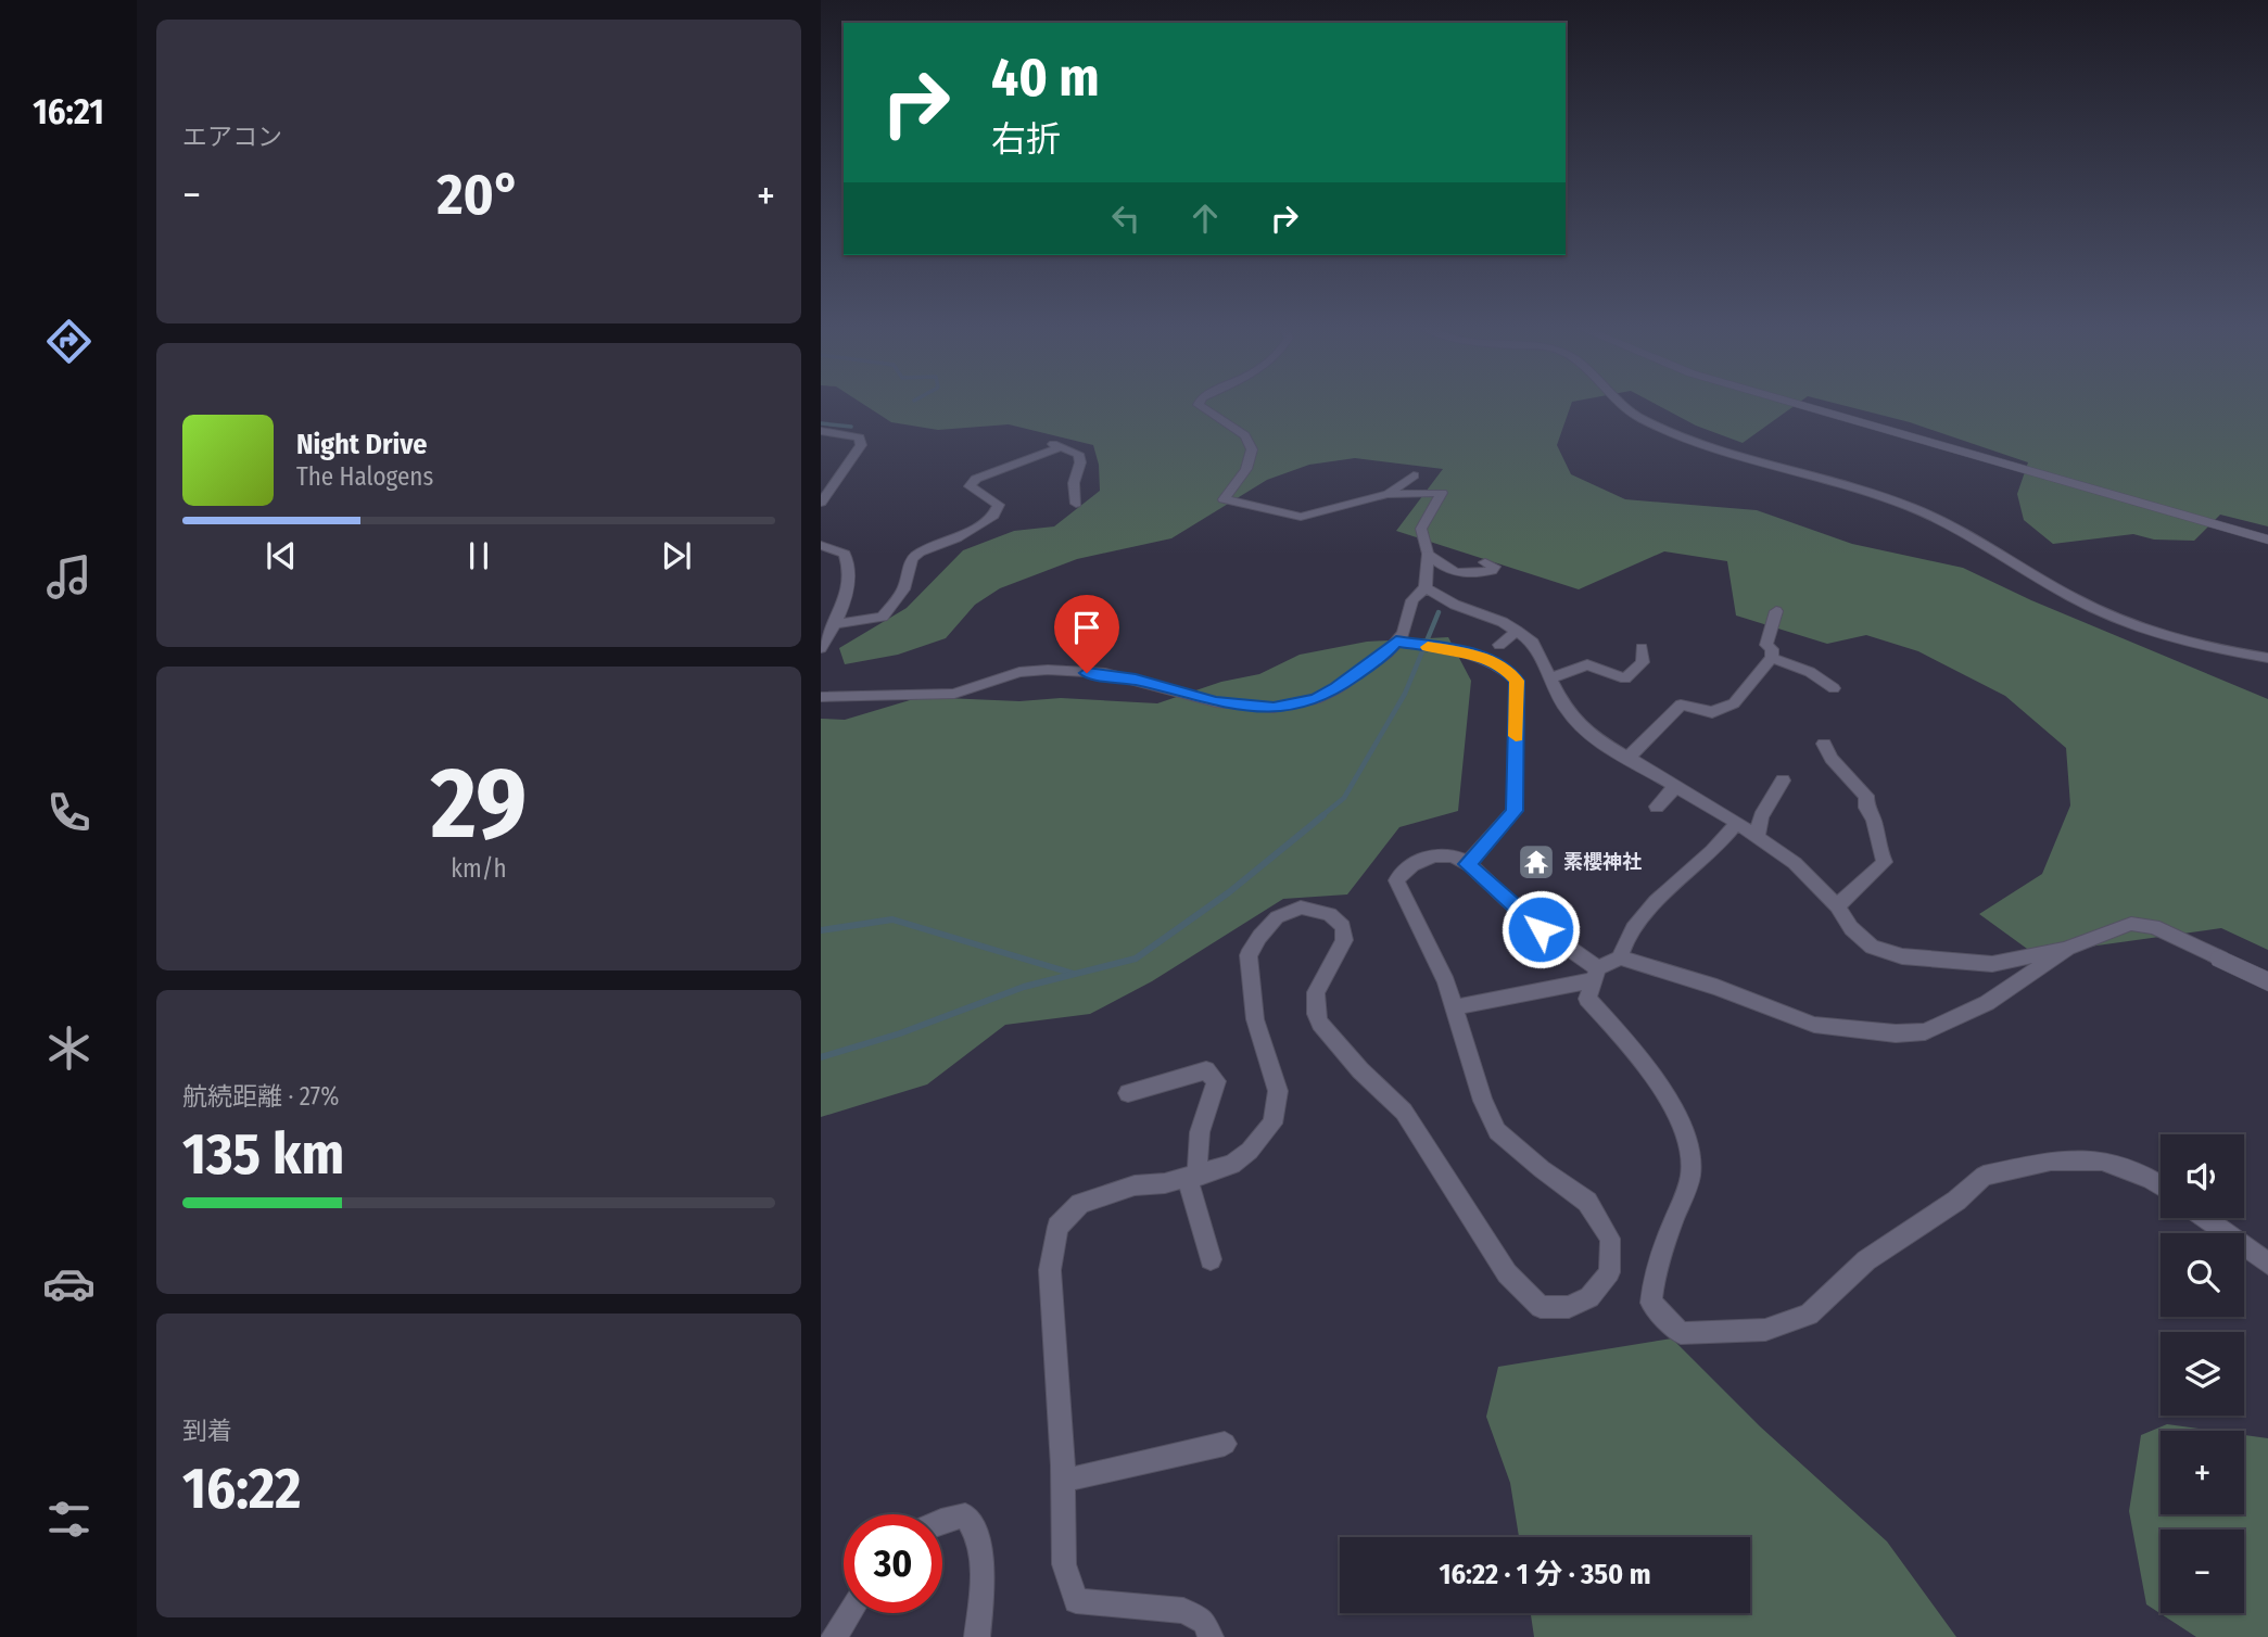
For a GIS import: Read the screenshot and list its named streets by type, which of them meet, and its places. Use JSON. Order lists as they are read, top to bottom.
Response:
{
  "places": {
    "temple": ["素櫻神社"]
  },
  "page": {
    "tabs": "16:21",
    "tile": [
      "エアコン",
      ["29", "km/h"],
      ["航続距離 · 27%", "135 km"],
      ["到着", "16:22"]
    ],
    "turn": ["40 m", "右折"],
    "heat": ["−", "20°", "+"],
    "song": ["Night Drive", "The Halogens"],
    "map_buttons": ["+", "−"],
    "limit": "30",
    "trip": "16:22 · 1 分 · 350 m"
  }
}
